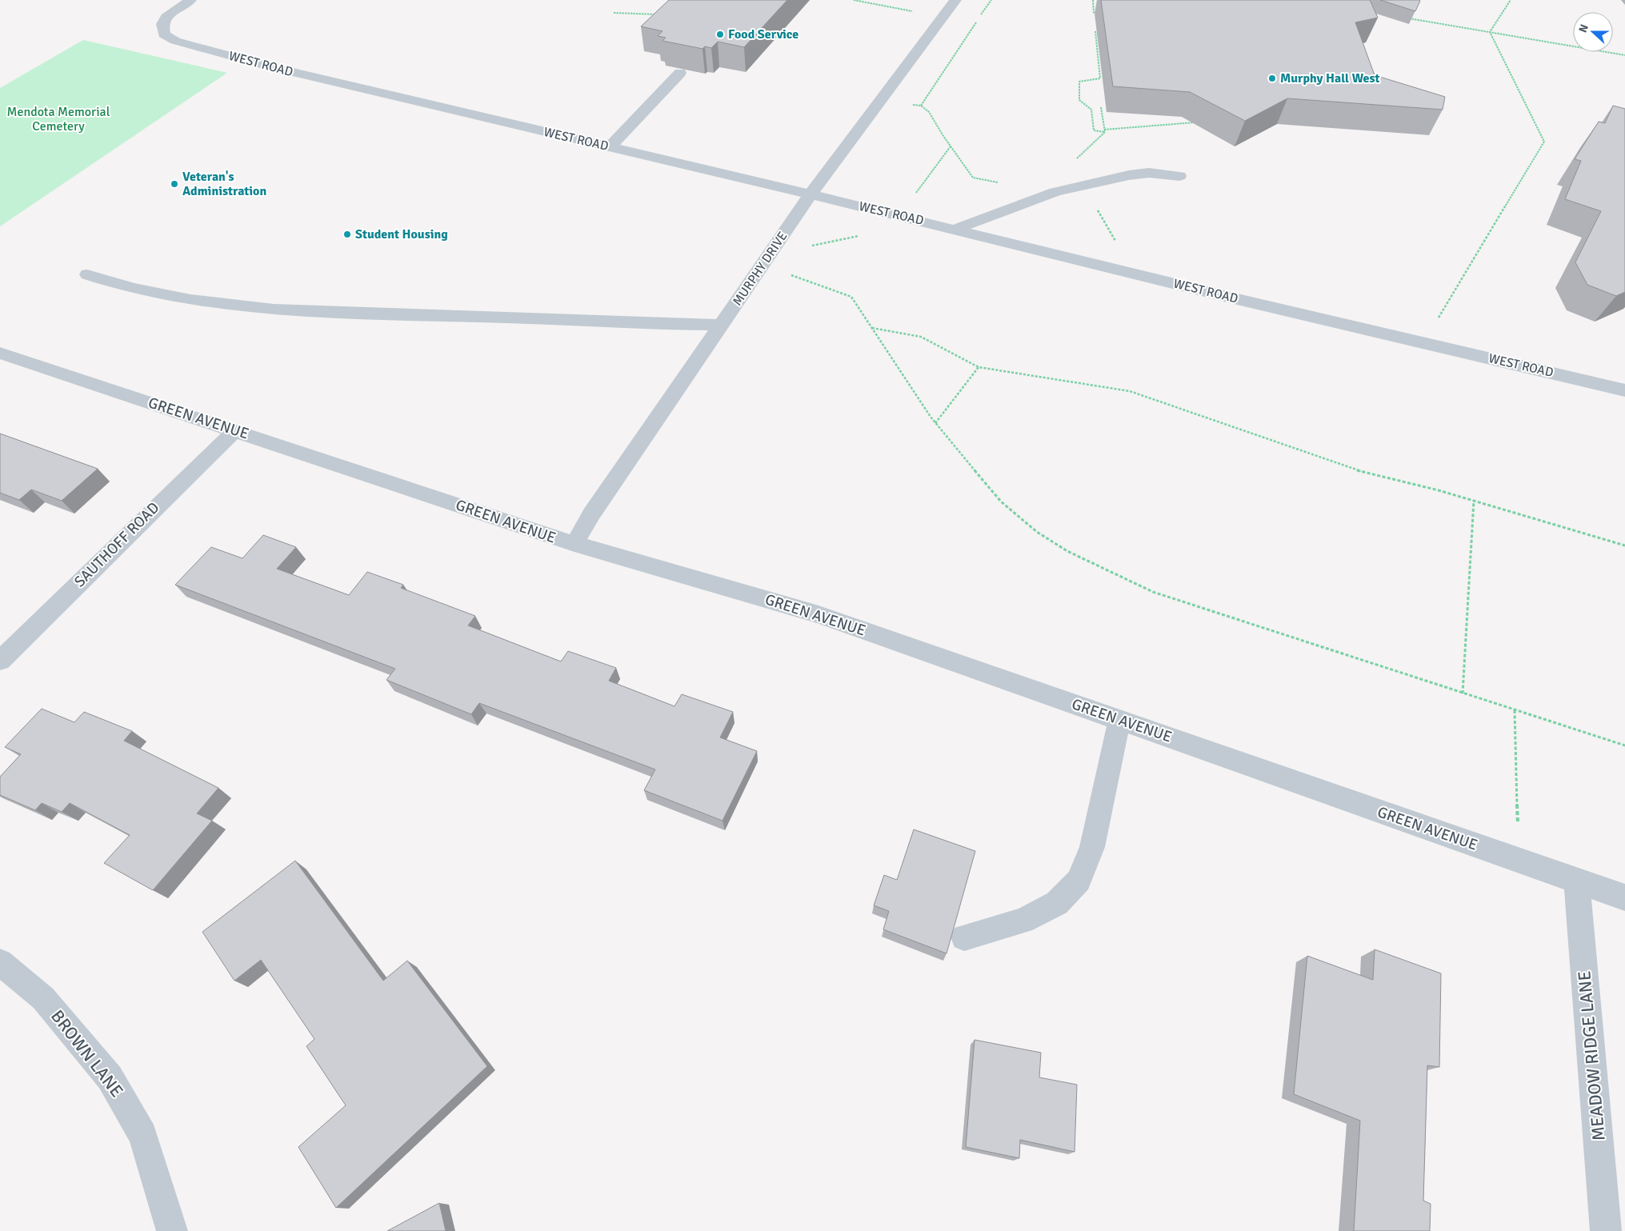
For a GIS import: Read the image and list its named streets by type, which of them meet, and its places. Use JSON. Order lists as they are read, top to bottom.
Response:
{
  "streets": {
    "street": [
      "WEST ROAD",
      "MURPHY DRIVE",
      "GREEN AVENUE",
      "SAUTHOFF ROAD",
      "BROWN LANE",
      "MEADOW RIDGE LANE"
    ]
  },
  "crossings": [
    ["WEST ROAD", "MURPHY DRIVE"],
    ["MURPHY DRIVE", "GREEN AVENUE"],
    ["GREEN AVENUE", "SAUTHOFF ROAD"],
    ["GREEN AVENUE", "MEADOW RIDGE LANE"]
  ],
  "parks": ["Mendota Memorial Cemetery"],
  "places": [
    "Food Service",
    "Murphy Hall West",
    "Veteran's Administration",
    "Student Housing"
  ],
  "north": "left"
}
